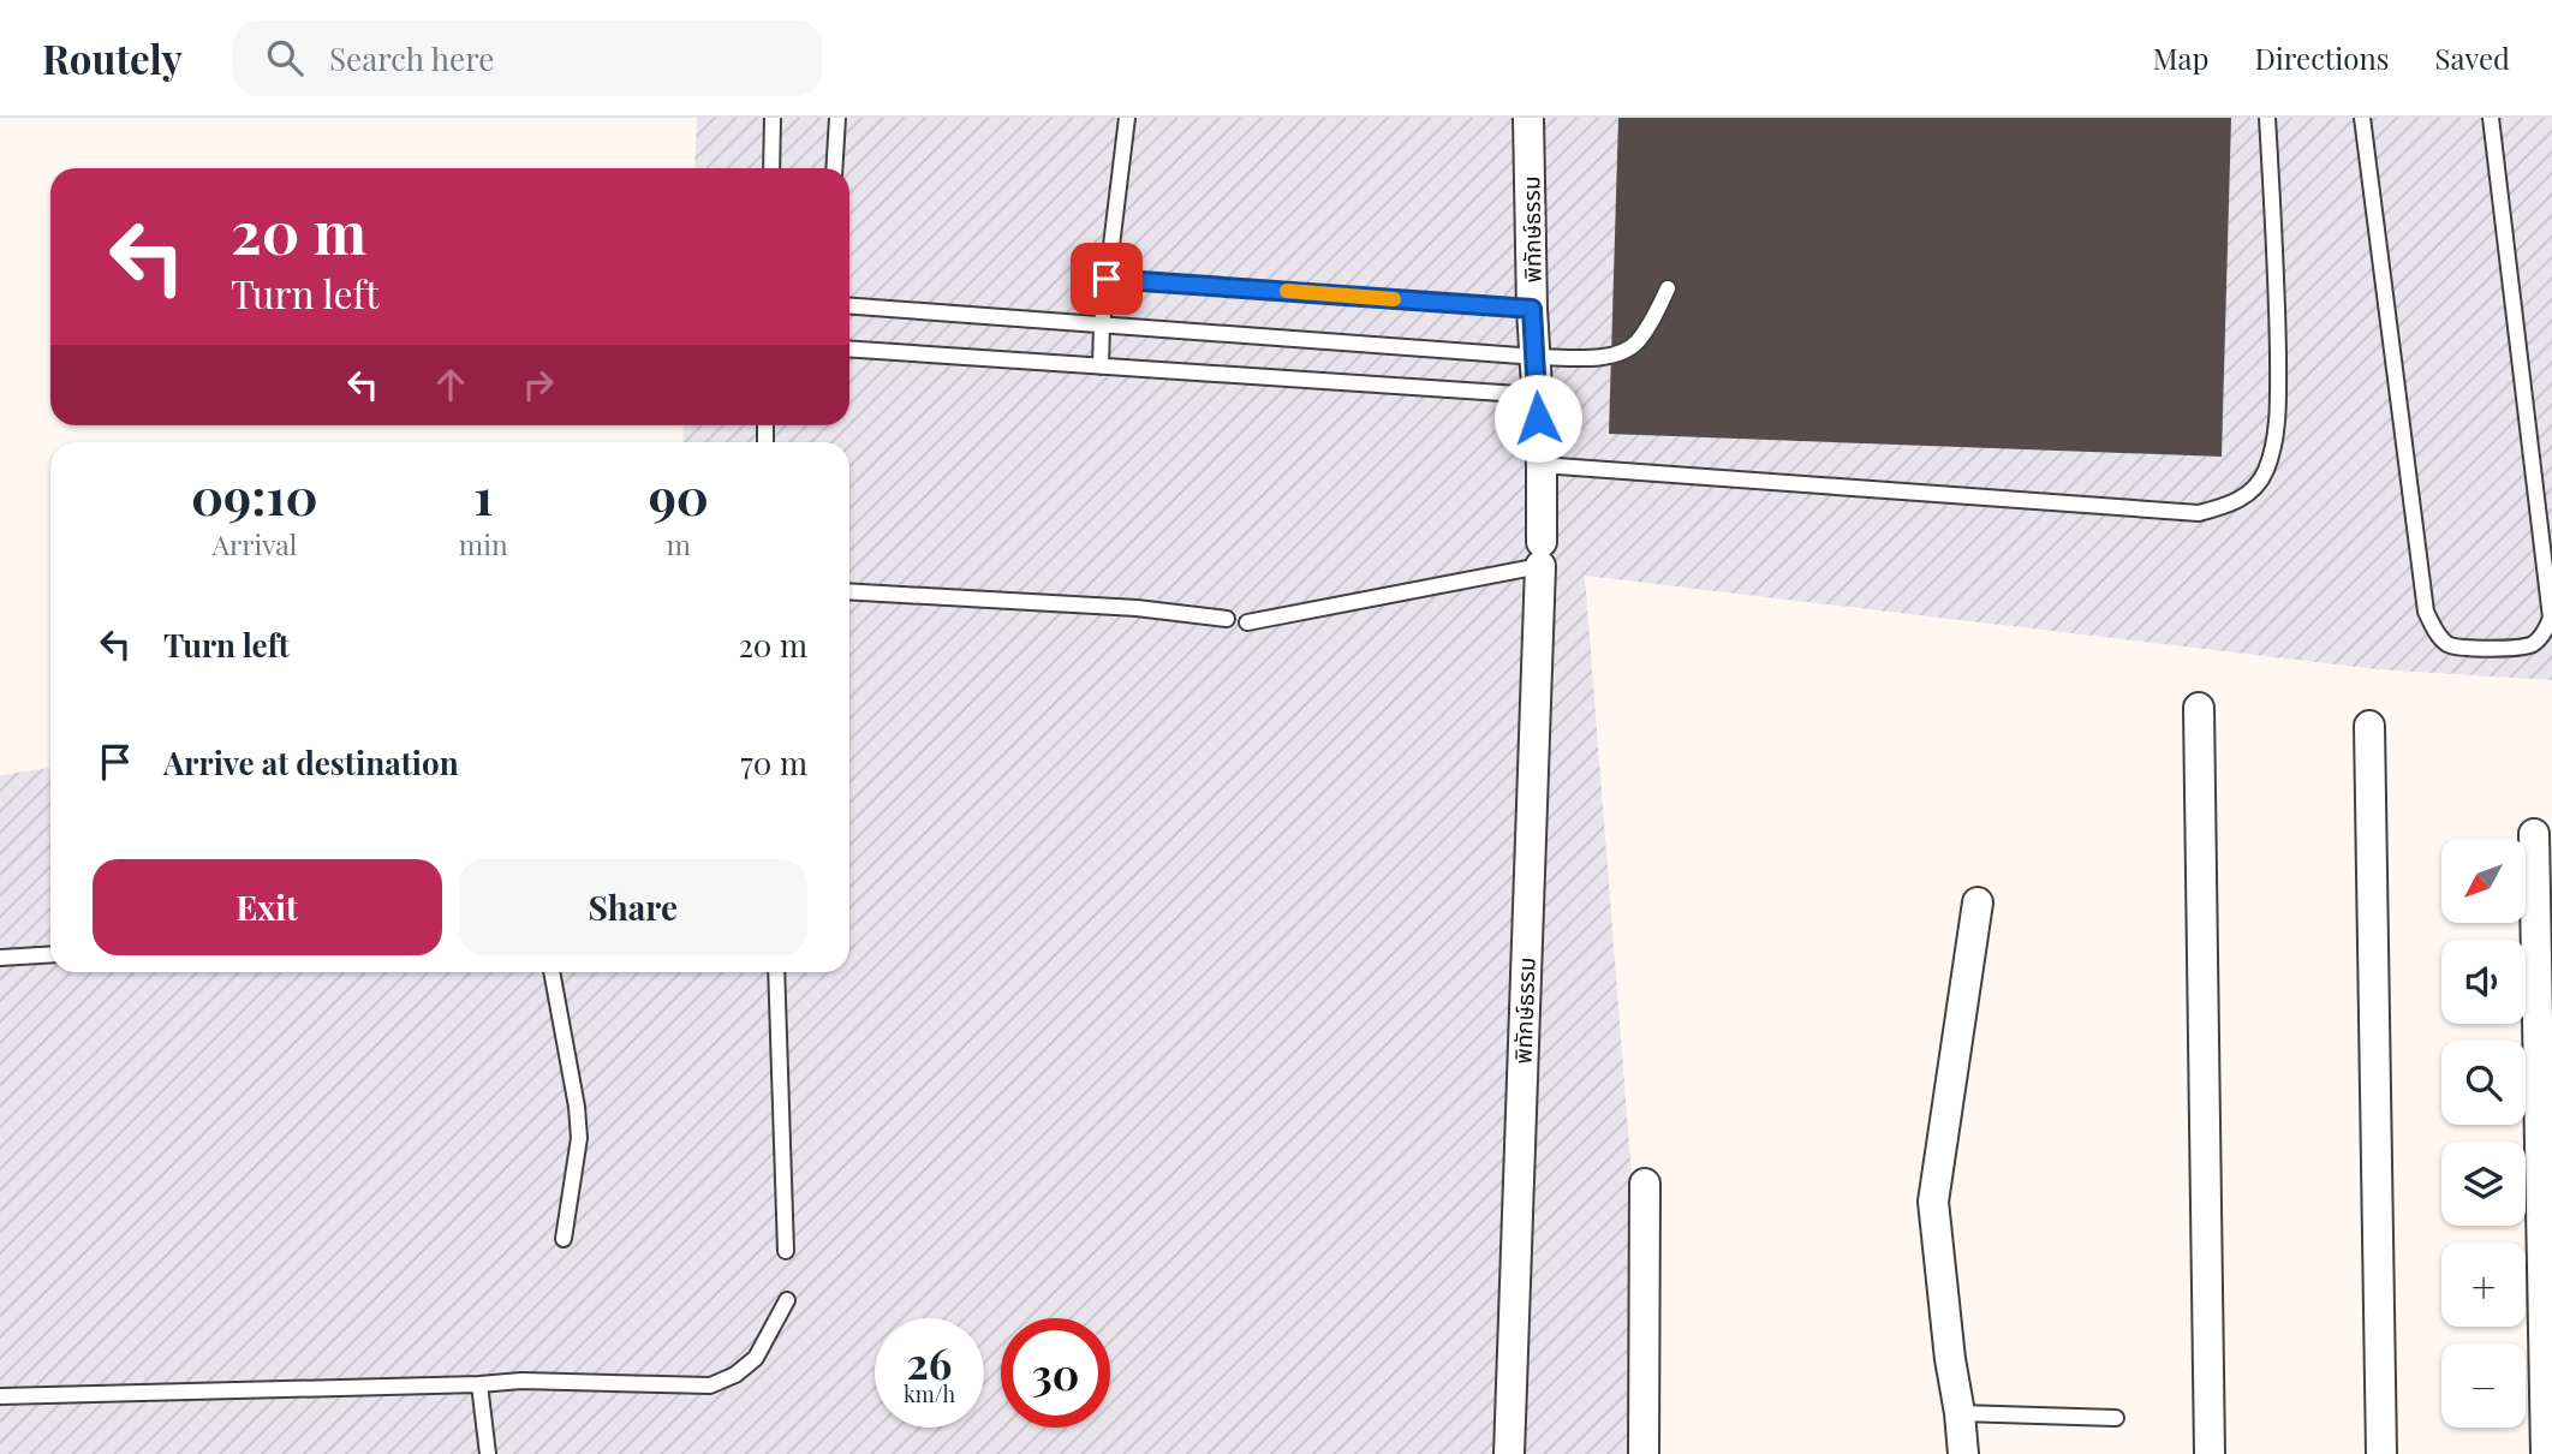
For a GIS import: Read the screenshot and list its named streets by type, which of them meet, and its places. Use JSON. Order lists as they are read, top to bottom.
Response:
{
  "streets": {
    "street": ["พิทักษ์ธรรม"]
  },
  "north": "bottom left",
  "page": {
    "header": "Routely",
    "search": "Search here",
    "nav": ["Map", "Directions", "Saved"],
    "turn": ["20 m", "Turn left"],
    "eta": [
      "09:10",
      "Arrival",
      "1",
      "min",
      "90",
      "m"
    ],
    "list": [
      {
        "name": "Turn left",
        "value": "20 m"
      },
      {
        "name": "Arrive at destination",
        "value": "70 m"
      }
    ],
    "map_buttons": ["+", "−"],
    "buttons": ["Exit", "Share"],
    "speed": "26 km/h",
    "limit": "30"
  }
}
